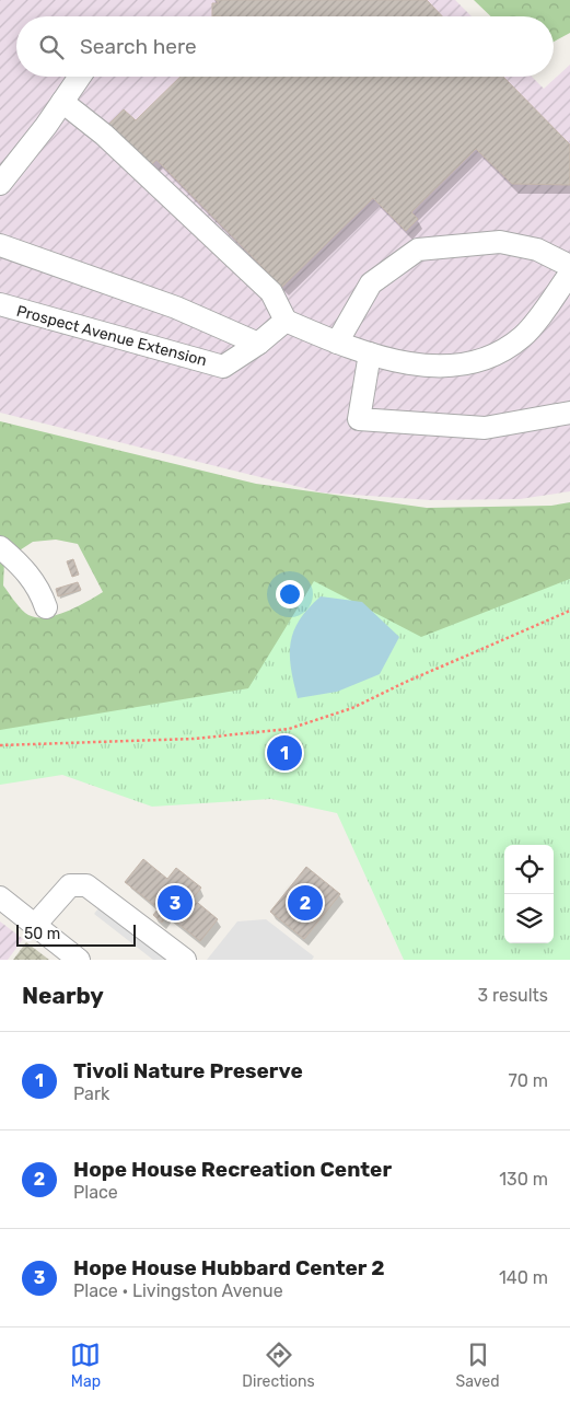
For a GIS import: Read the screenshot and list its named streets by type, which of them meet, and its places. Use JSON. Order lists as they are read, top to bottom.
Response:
{
  "streets": {
    "street": ["Prospect Avenue Extension"]
  },
  "scale_bar": "50 m",
  "page": {
    "search": "Search here",
    "pins": ["1", "2", "3"],
    "scale": "50 m",
    "heading": ["Nearby", "3 results"],
    "list": [
      {
        "mark": "1",
        "name": "Tivoli Nature Preserve",
        "note": "Park",
        "value": "70 m"
      },
      {
        "mark": "2",
        "name": "Hope House Recreation Center",
        "note": "Place",
        "value": "130 m"
      },
      {
        "mark": "3",
        "name": "Hope House Hubbard Center 2",
        "note": "Place · Livingston Avenue",
        "value": "140 m"
      }
    ],
    "nav": ["Map", "Directions", "Saved"]
  }
}
